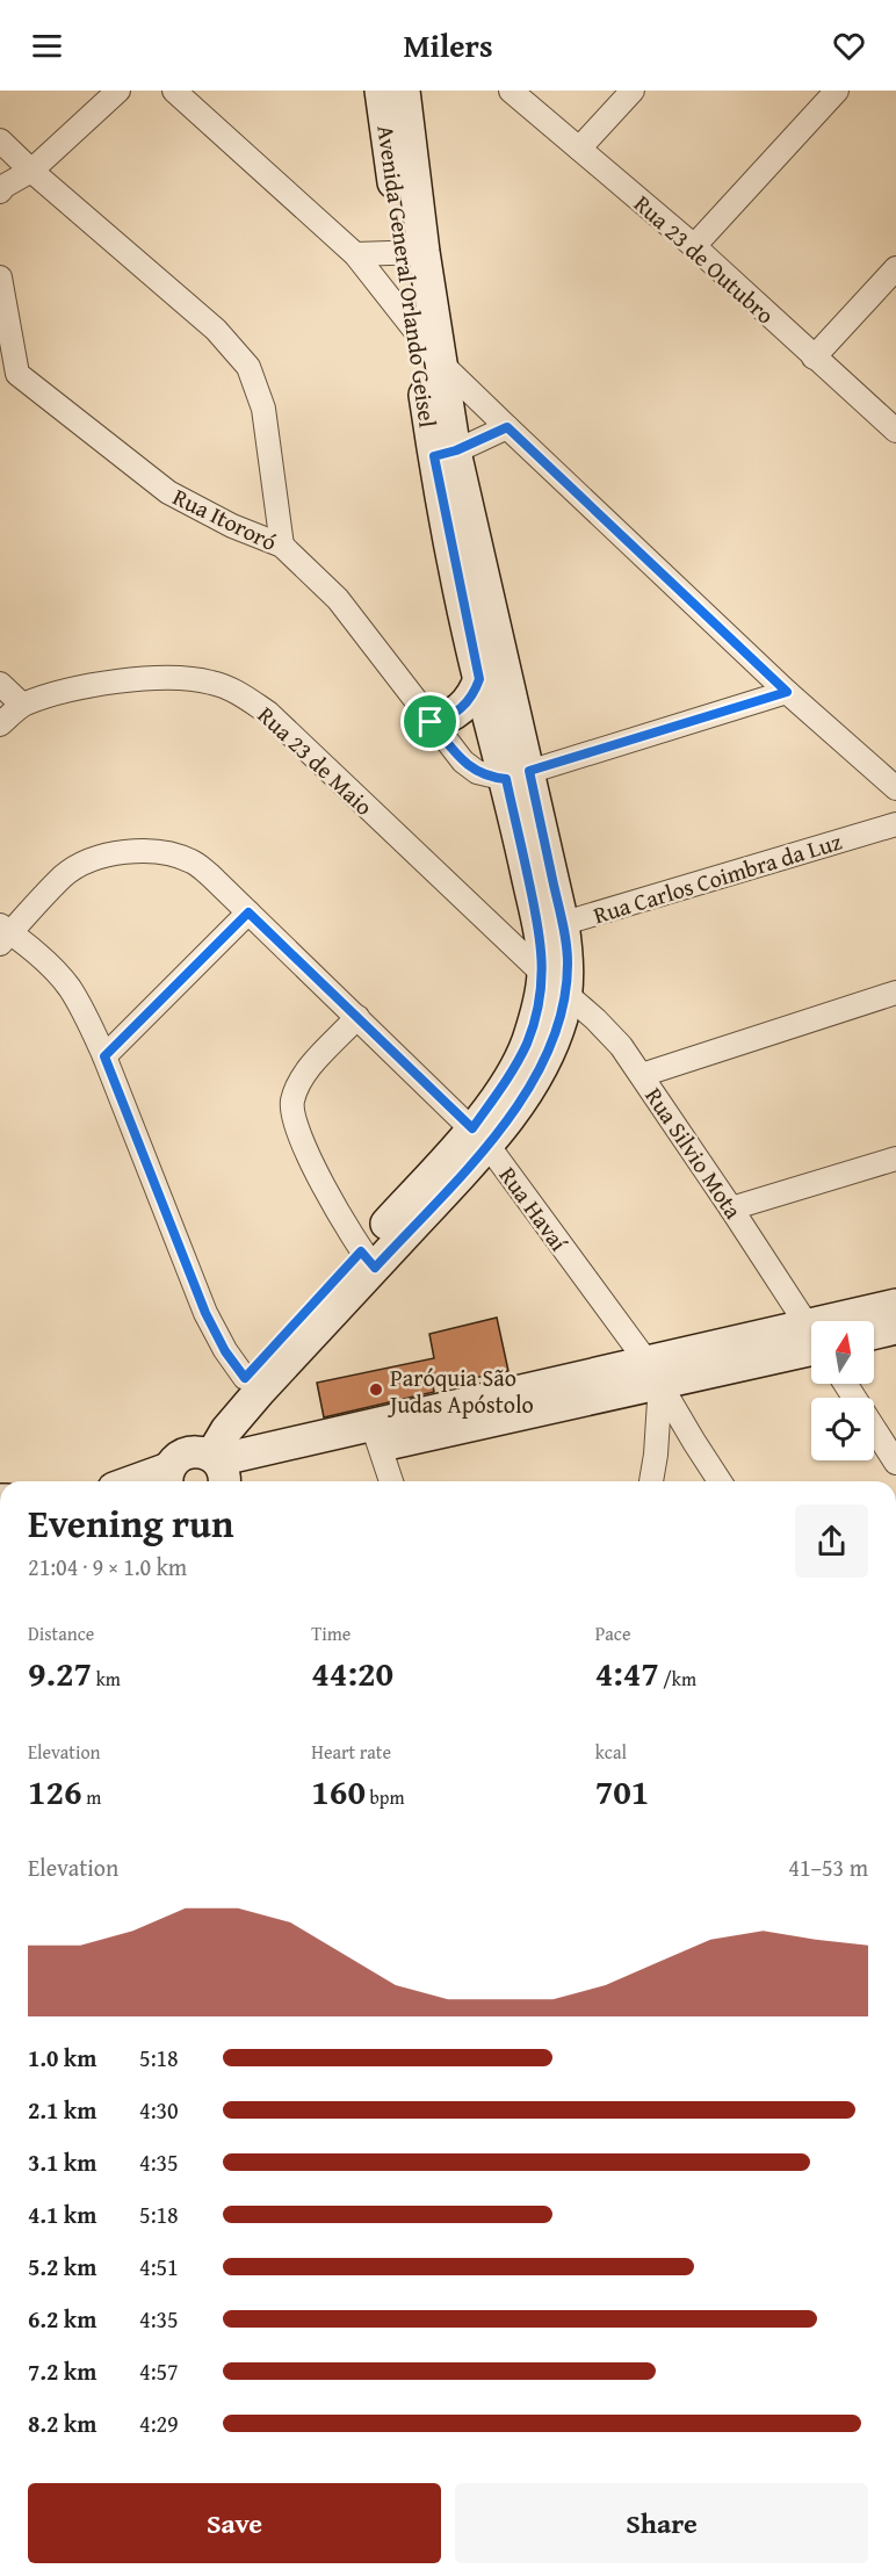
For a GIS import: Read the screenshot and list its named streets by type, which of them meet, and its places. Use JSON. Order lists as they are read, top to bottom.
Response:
{
  "streets": {
    "street": [
      "Rua 23 de Outubro",
      "Avenida General Orlando Geisel",
      "Rua Itororó",
      "Rua 23 de Maio",
      "Rua Carlos Coimbra da Luz",
      "Rua Silvio Mota",
      "Rua Havaí"
    ]
  },
  "crossings": [
    ["Avenida General Orlando Geisel", "Rua Itororó"],
    ["Avenida General Orlando Geisel", "Rua 23 de Maio"],
    ["Avenida General Orlando Geisel", "Rua Carlos Coimbra da Luz"],
    ["Avenida General Orlando Geisel", "Rua Silvio Mota"],
    ["Avenida General Orlando Geisel", "Rua Havaí"],
    ["Rua 23 de Maio", "Rua Silvio Mota"]
  ],
  "places": ["Paróquia São Judas Apóstolo"],
  "north": "top",
  "page": {
    "header": "Milers",
    "heading": ["Evening run", "21:04 · 9 × 1.0 km"],
    "stats": [
      ["Distance", "9.27 km"],
      ["Time", "44:20"],
      ["Pace", "4:47 /km"],
      ["Elevation", "126 m"],
      ["Heart rate", "160 bpm"],
      ["kcal", "701"]
    ],
    "chart": ["Elevation", "41–53 m"],
    "list": [
      {
        "name": "1.0 km",
        "note": "5:18"
      },
      {
        "name": "2.1 km",
        "note": "4:30"
      },
      {
        "name": "3.1 km",
        "note": "4:35"
      },
      {
        "name": "4.1 km",
        "note": "5:18"
      },
      {
        "name": "5.2 km",
        "note": "4:51"
      },
      {
        "name": "6.2 km",
        "note": "4:35"
      },
      {
        "name": "7.2 km",
        "note": "4:57"
      },
      {
        "name": "8.2 km",
        "note": "4:29"
      }
    ],
    "buttons": ["Save", "Share"]
  }
}
